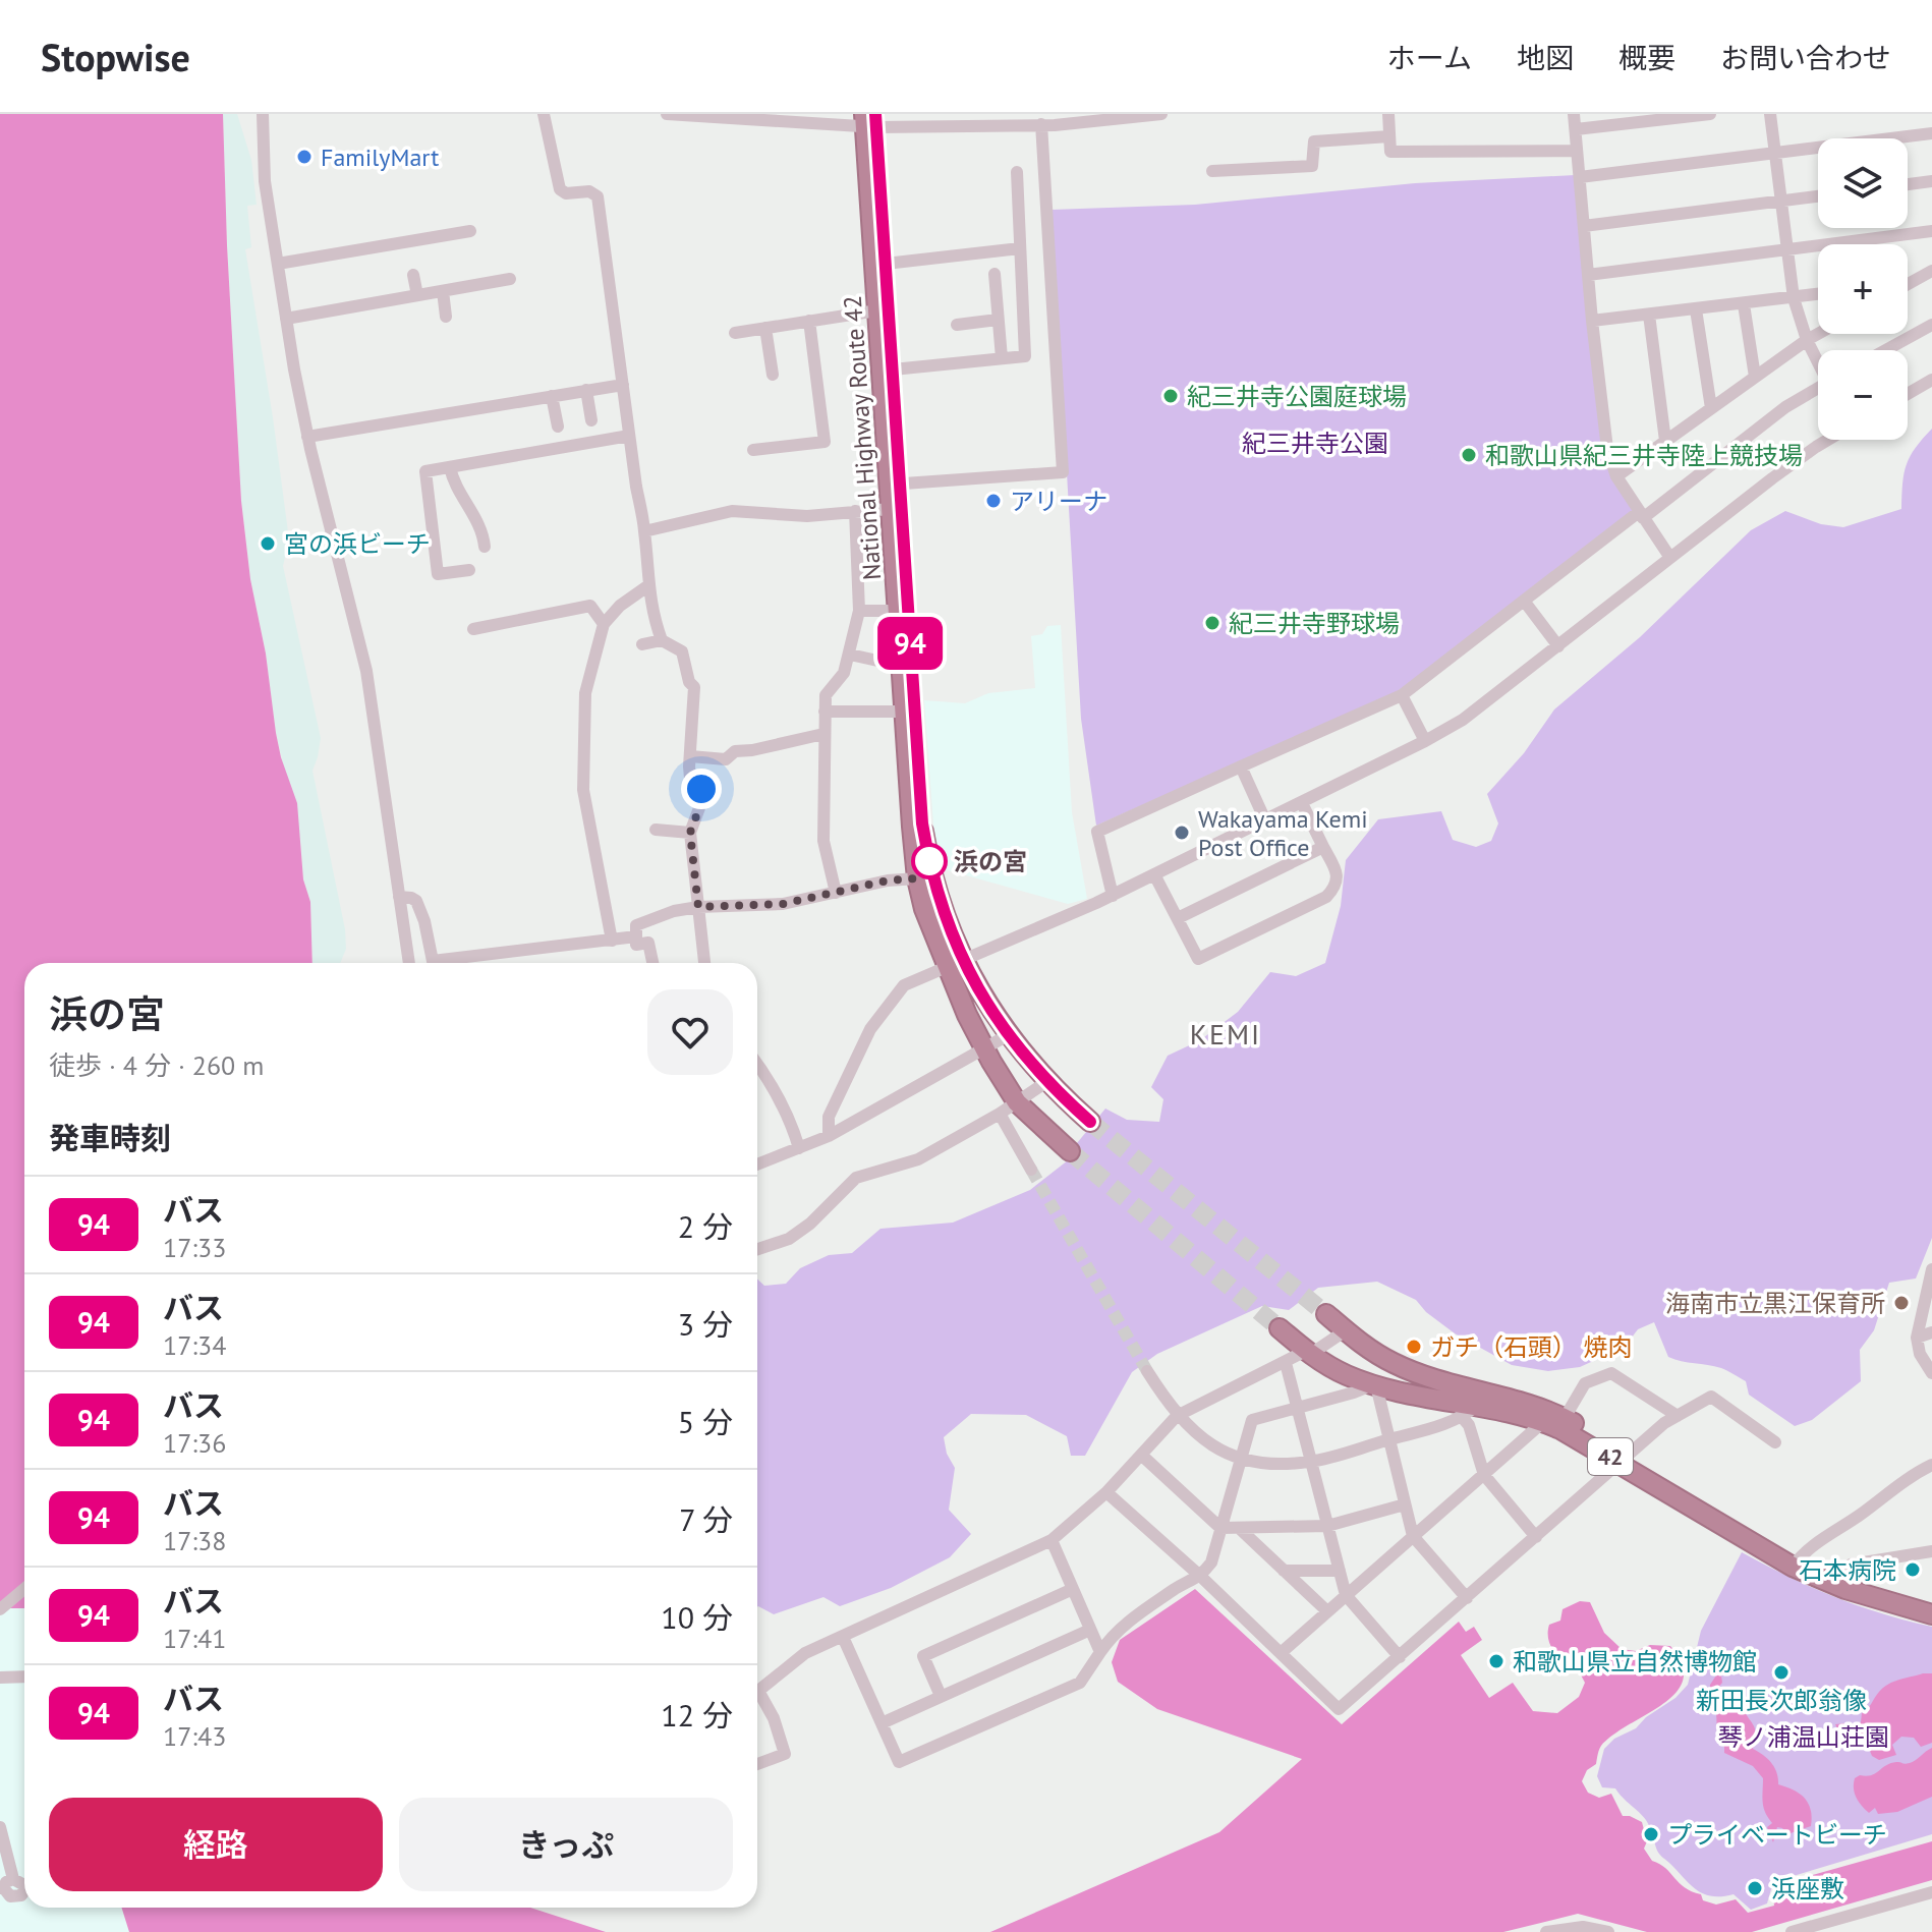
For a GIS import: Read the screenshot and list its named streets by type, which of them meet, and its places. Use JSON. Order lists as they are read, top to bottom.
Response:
{
  "streets": {
    "highway": ["National Highway Route 42", "42"]
  },
  "districts": ["KEMI"],
  "parks": ["紀三井寺公園", "琴ノ浦温山荘園"],
  "places": [
    "FamilyMart",
    "紀三井寺公園庭球場",
    "和歌山県紀三井寺陸上競技場",
    "アリーナ",
    "宮の浜ビーチ",
    "紀三井寺野球場",
    "Wakayama Kemi Post Office",
    "浜の宮",
    "海南市立黒江保育所",
    "ガチ（石頭） 焼肉",
    "石本病院",
    "和歌山県立自然博物館",
    "新田長次郎翁像",
    "プライベートビーチ",
    "浜座敷"
  ],
  "lines": ["bus line 94"],
  "page": {
    "header": "Stopwise",
    "nav": [
      "ホーム",
      "地図",
      "概要",
      "お問い合わせ"
    ],
    "on_map": "94",
    "map_buttons": ["+", "−"],
    "heading": [
      ["浜の宮", "徒歩 · 4 分 · 260 m"],
      "発車時刻"
    ],
    "list": [
      {
        "mark": "94",
        "name": "バス",
        "note": "17:33",
        "value": "2 分"
      },
      {
        "mark": "94",
        "name": "バス",
        "note": "17:34",
        "value": "3 分"
      },
      {
        "mark": "94",
        "name": "バス",
        "note": "17:36",
        "value": "5 分"
      },
      {
        "mark": "94",
        "name": "バス",
        "note": "17:38",
        "value": "7 分"
      },
      {
        "mark": "94",
        "name": "バス",
        "note": "17:41",
        "value": "10 分"
      },
      {
        "mark": "94",
        "name": "バス",
        "note": "17:43",
        "value": "12 分"
      }
    ],
    "buttons": ["経路", "きっぷ"]
  }
}
